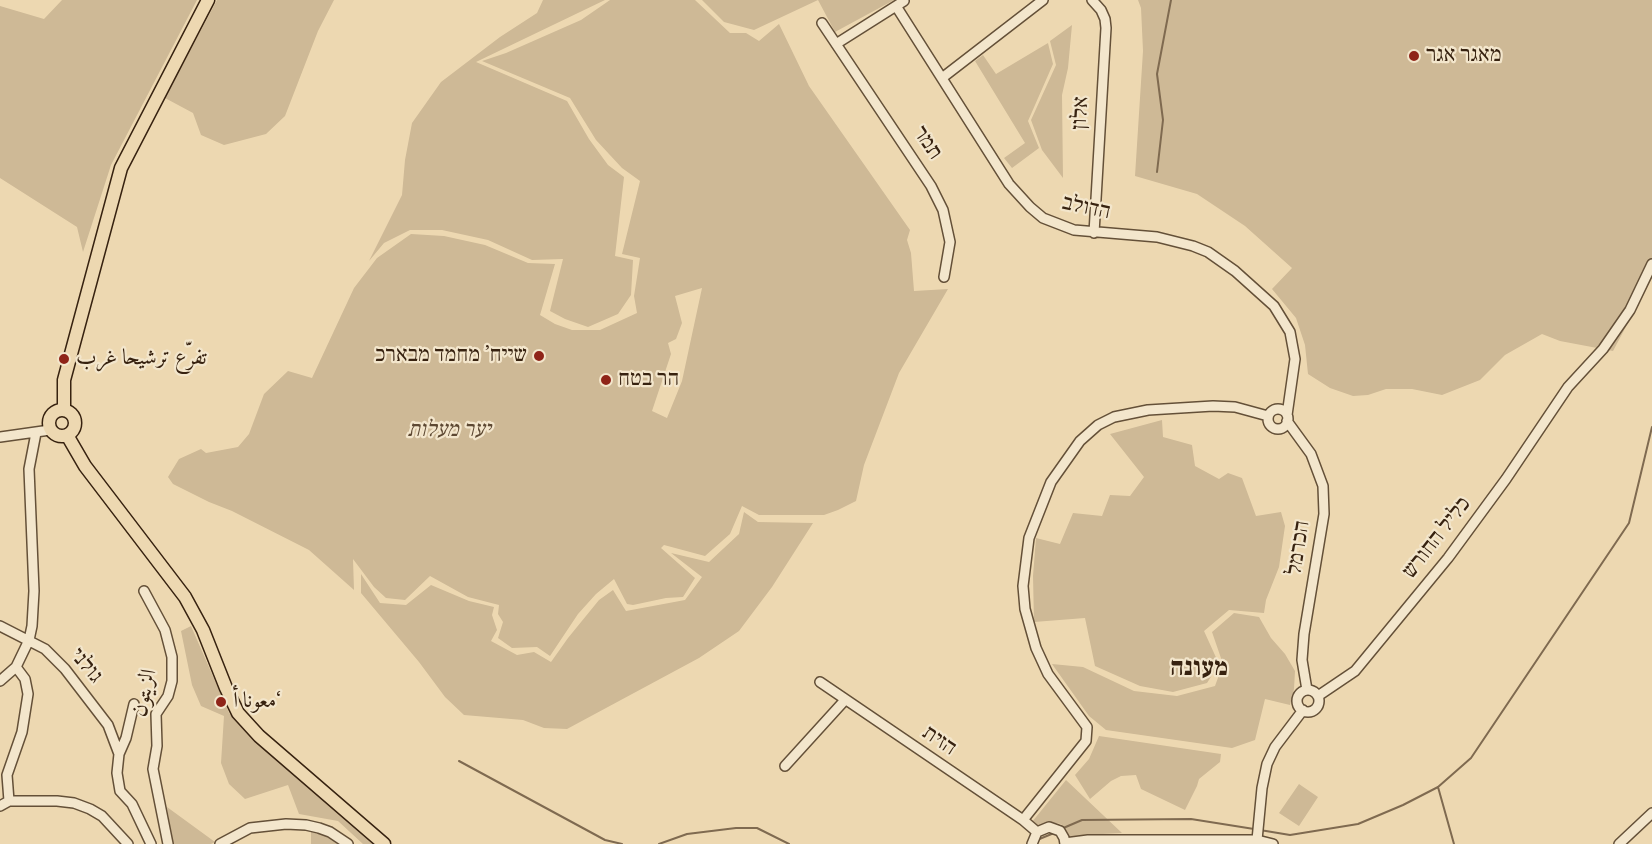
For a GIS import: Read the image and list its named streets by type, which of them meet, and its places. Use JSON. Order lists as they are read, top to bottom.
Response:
{
  "streets": {
    "street": [
      "אלון",
      "תמר",
      "הדולב",
      "כליל החורש",
      "הכרמל",
      "גולני",
      "الزيتون",
      "הזית"
    ]
  },
  "crossings": [
    ["אלון", "הדולב"],
    ["הדולב", "הכרמל"],
    ["כליל החורש", "הכרמל"]
  ],
  "districts": ["מעונה"],
  "parks": ["יער מעלות"],
  "places": [
    "מאגר אגר",
    "שייח' מחמד מבארכ",
    "تفرّع ترشيحا غرب",
    "הר בטח",
    "معونا أ‘"
  ]
}
